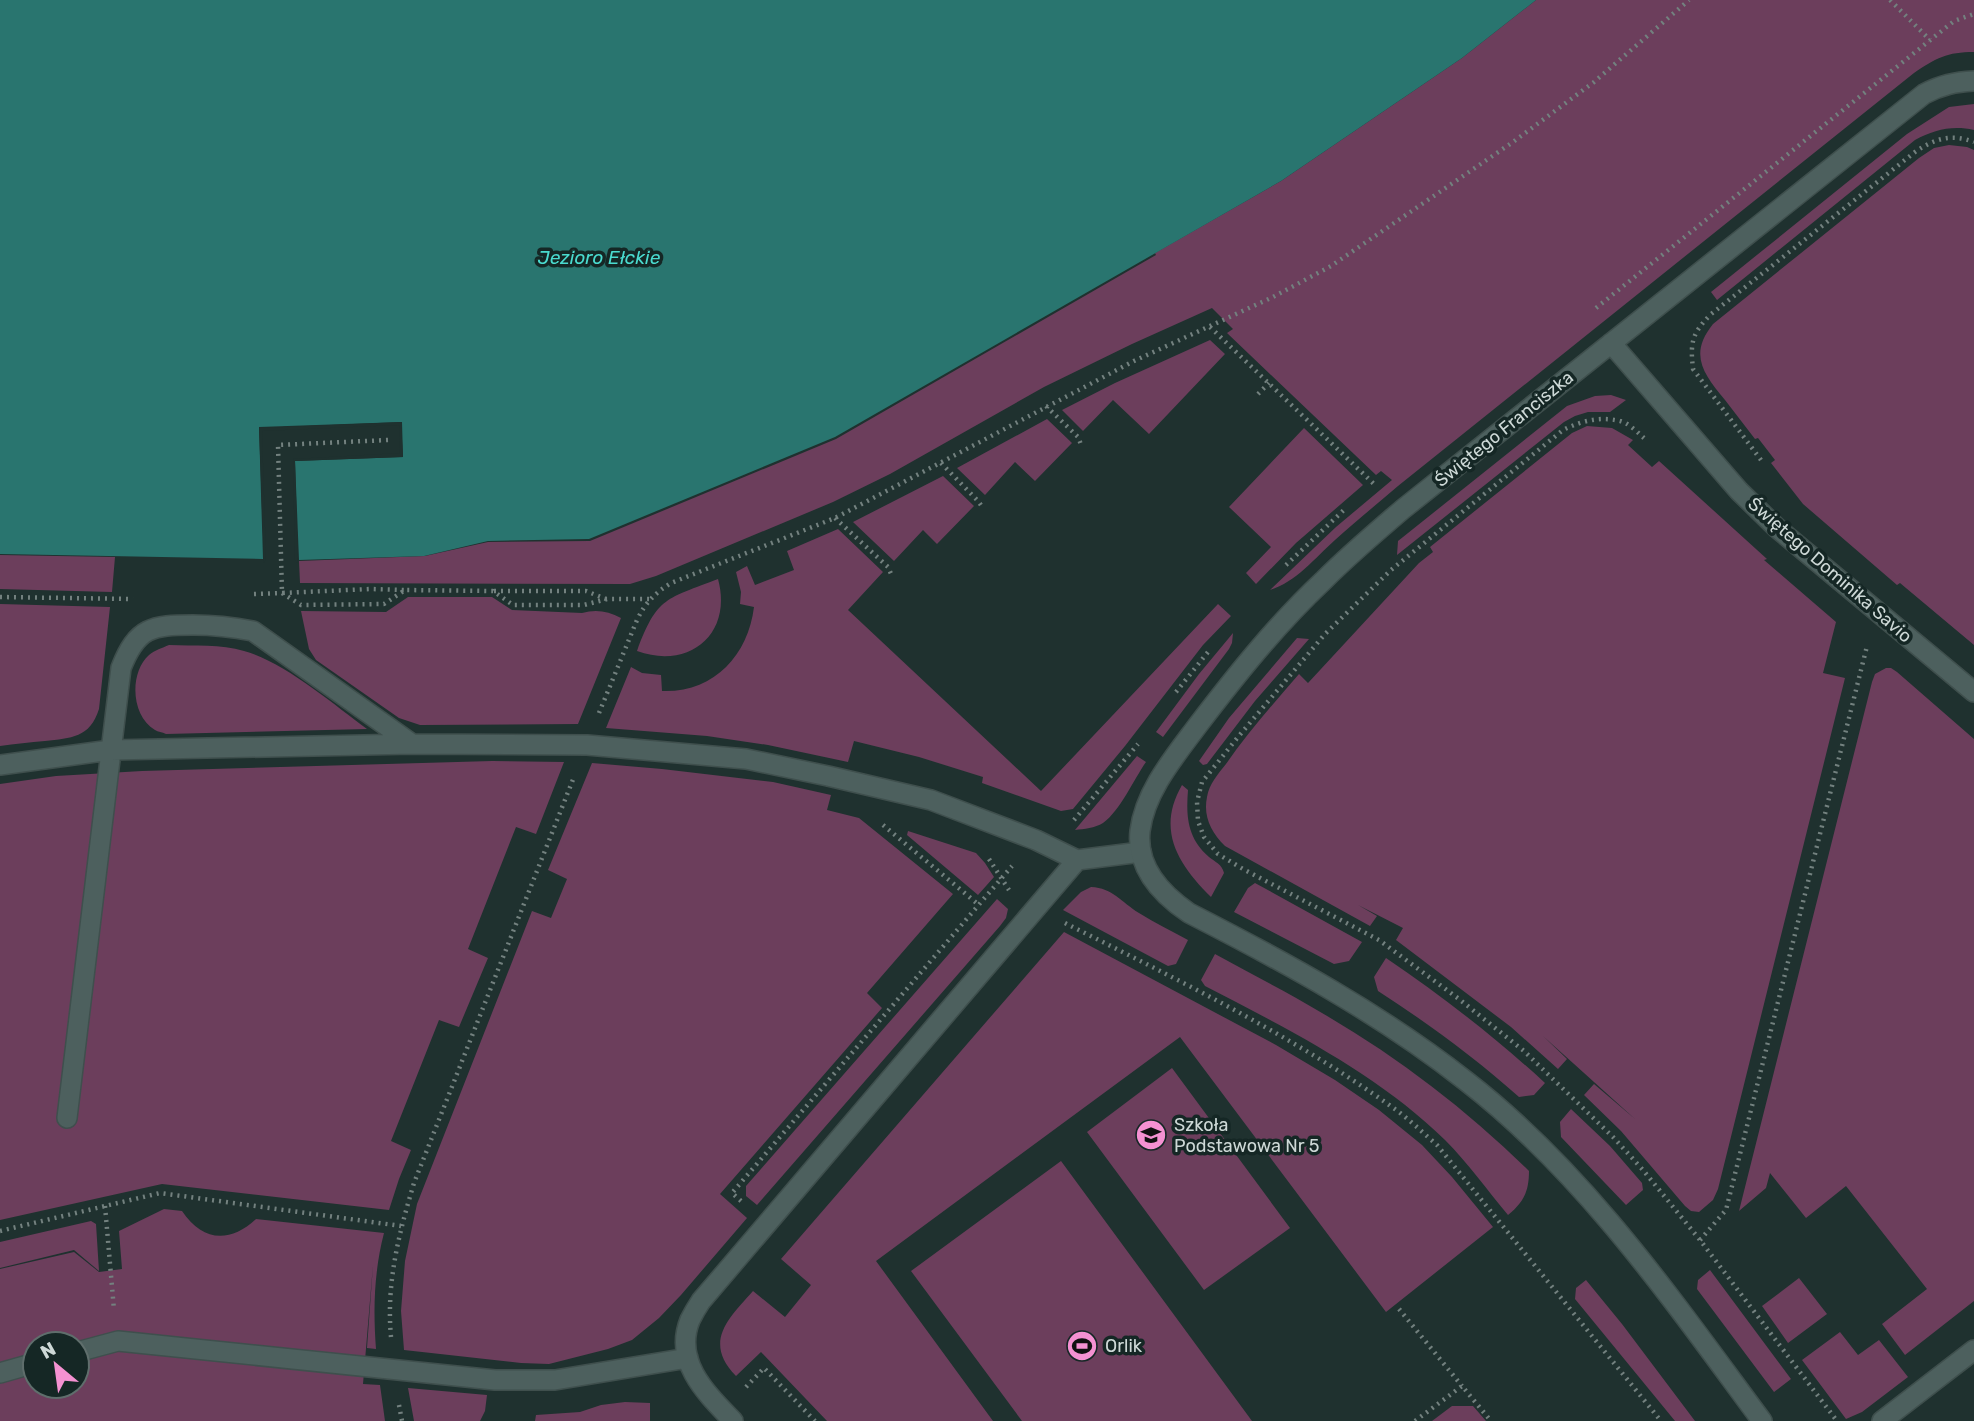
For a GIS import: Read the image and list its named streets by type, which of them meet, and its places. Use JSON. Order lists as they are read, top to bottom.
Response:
{
  "streets": {
    "street": ["Świętego Franciszka", "Świętego Dominika Savio"]
  },
  "crossings": [
    ["Świętego Franciszka", "Świętego Dominika Savio"]
  ],
  "water": ["Jezioro Ełckie"],
  "places": {
    "school or university": ["Szkoła Podstawowa Nr 5"],
    "sports": ["Orlik"]
  },
  "north": "top left"
}
